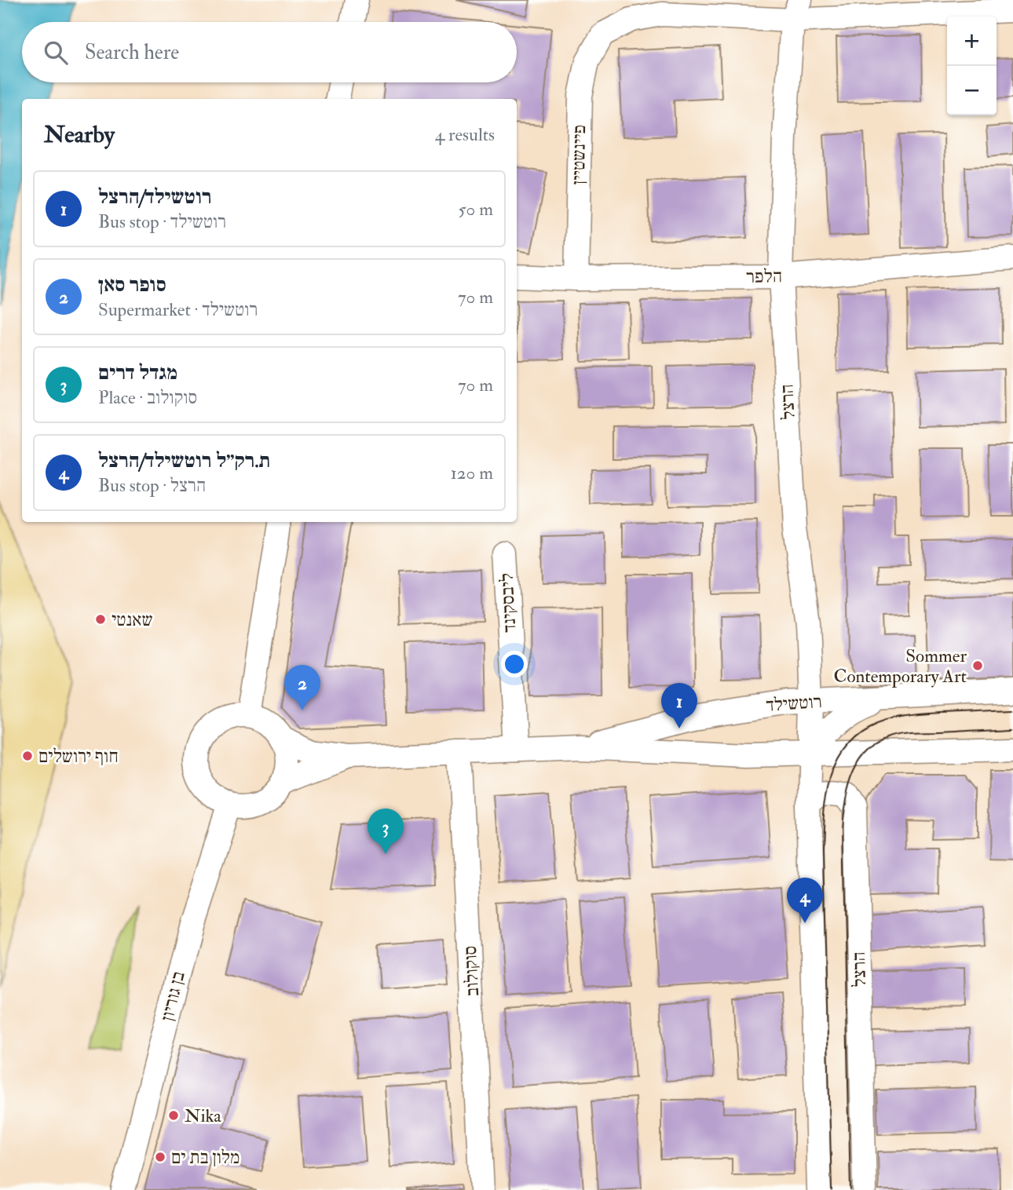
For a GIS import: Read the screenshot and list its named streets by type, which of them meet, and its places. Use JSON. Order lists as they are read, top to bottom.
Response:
{
  "streets": {
    "street": [
      "פיינשטיין",
      "הלפר",
      "הרצל",
      "ליבסקינד",
      "רוטשילד",
      "סוקולוב",
      "בן גוריון"
    ]
  },
  "crossings": [
    ["פיינשטיין", "הלפר"],
    ["פיינשטיין", "הרצל"],
    ["הלפר", "הרצל"],
    ["הרצל", "רוטשילד"],
    ["ליבסקינד", "רוטשילד"],
    ["רוטשילד", "סוקולוב"],
    ["רוטשילד", "בן גוריון"]
  ],
  "places": [
    "שאנטי",
    "Sommer Contemporary Art",
    "חוף ירושלים",
    "Nika",
    "מלון בת ים"
  ],
  "page": {
    "map_buttons": ["+", "−"],
    "search": "Search here",
    "heading": ["Nearby", "4 results"],
    "list": [
      {
        "mark": "1",
        "name": "רוטשילד/הרצל",
        "note": "Bus stop · רוטשילד",
        "value": "50 m"
      },
      {
        "mark": "2",
        "name": "סופר סאן",
        "note": "Supermarket · רוטשילד",
        "value": "70 m"
      },
      {
        "mark": "3",
        "name": "מגדל דרים",
        "note": "Place · סוקולוב",
        "value": "70 m"
      },
      {
        "mark": "4",
        "name": "ת.רק״ל רוטשילד/הרצל",
        "note": "Bus stop · הרצל",
        "value": "120 m"
      }
    ],
    "pins": [
      "2",
      "1",
      "3",
      "4"
    ]
  }
}
